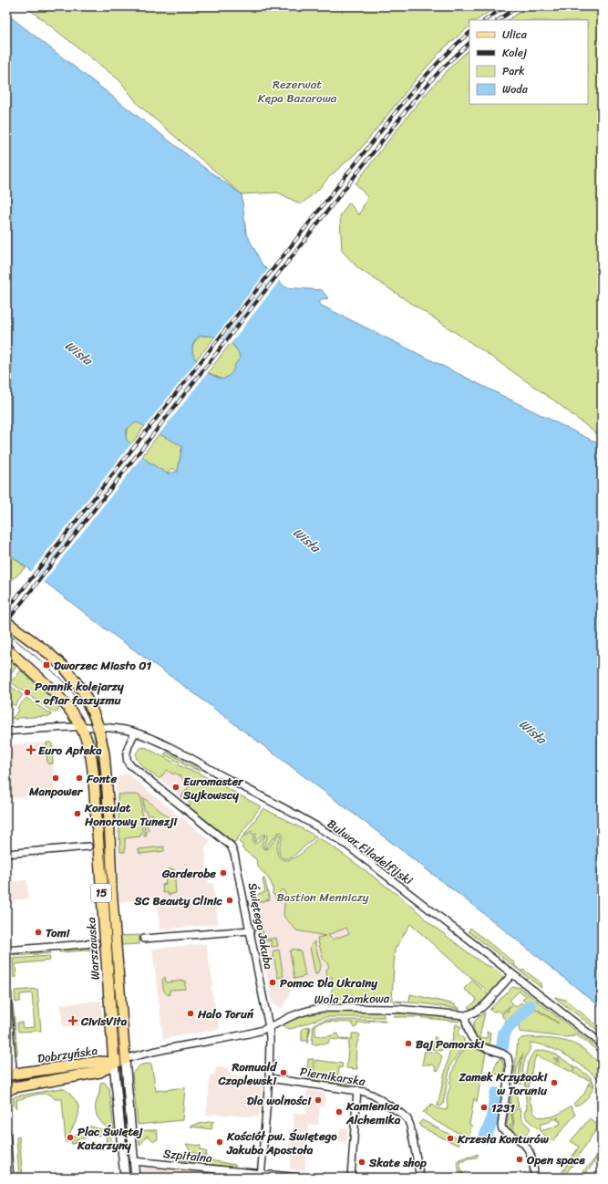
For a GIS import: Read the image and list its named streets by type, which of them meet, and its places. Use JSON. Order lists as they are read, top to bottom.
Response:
{
  "streets": {
    "main road": ["15", "Warszawska", "Dobrzyńska"],
    "street": [
      "Bulwar Filadelfijski",
      "Świętego Jakuba",
      "Wola Zamkowa",
      "Piernikarska",
      "Szpitalna"
    ]
  },
  "crossings": [
    ["Bulwar Filadelfijski", "15"],
    ["Bulwar Filadelfijski", "Świętego Jakuba"],
    ["Bulwar Filadelfijski", "Warszawska"],
    ["Bulwar Filadelfijski", "Wola Zamkowa"],
    ["15", "Warszawska"],
    ["Świętego Jakuba", "Wola Zamkowa"],
    ["Świętego Jakuba", "Piernikarska"],
    ["Świętego Jakuba", "Szpitalna"],
    ["Warszawska", "Wola Zamkowa"],
    ["Warszawska", "Dobrzyńska"]
  ],
  "water": ["Wisła"],
  "parks": ["Rezerwat Kępa Bazarowa", "Bastion Menniczy"],
  "places": {
    "transit": ["Dworzec Miasto 01"],
    "other": [
      "Pomnik kolejarzy - ofiar faszyzmu",
      "Manpower",
      "Fonte",
      "Euromaster Sujkowscy",
      "Konsulat Honorowy Tunezji",
      "Garderobe",
      "SC Beauty Clinic",
      "Tomi",
      "Pomoc Dla Ukrainy",
      "Halo Toruń",
      "Baj Pomorski",
      "Romuald Czaplewski",
      "Zamek Krzyżacki w Toruniu",
      "Dla wolności",
      "1231",
      "Kamienica Alchemika",
      "Plac Świętej Katarzyny",
      "Krzesła Konturów",
      "Kościół pw. Świętego Jakuba Apostoła",
      "Open space",
      "Skate shop"
    ],
    "health": ["Euro Apteka", "CivisVita"]
  },
  "legend": [
    "Ulica",
    "Kolej",
    "Park",
    "Woda"
  ]
}
